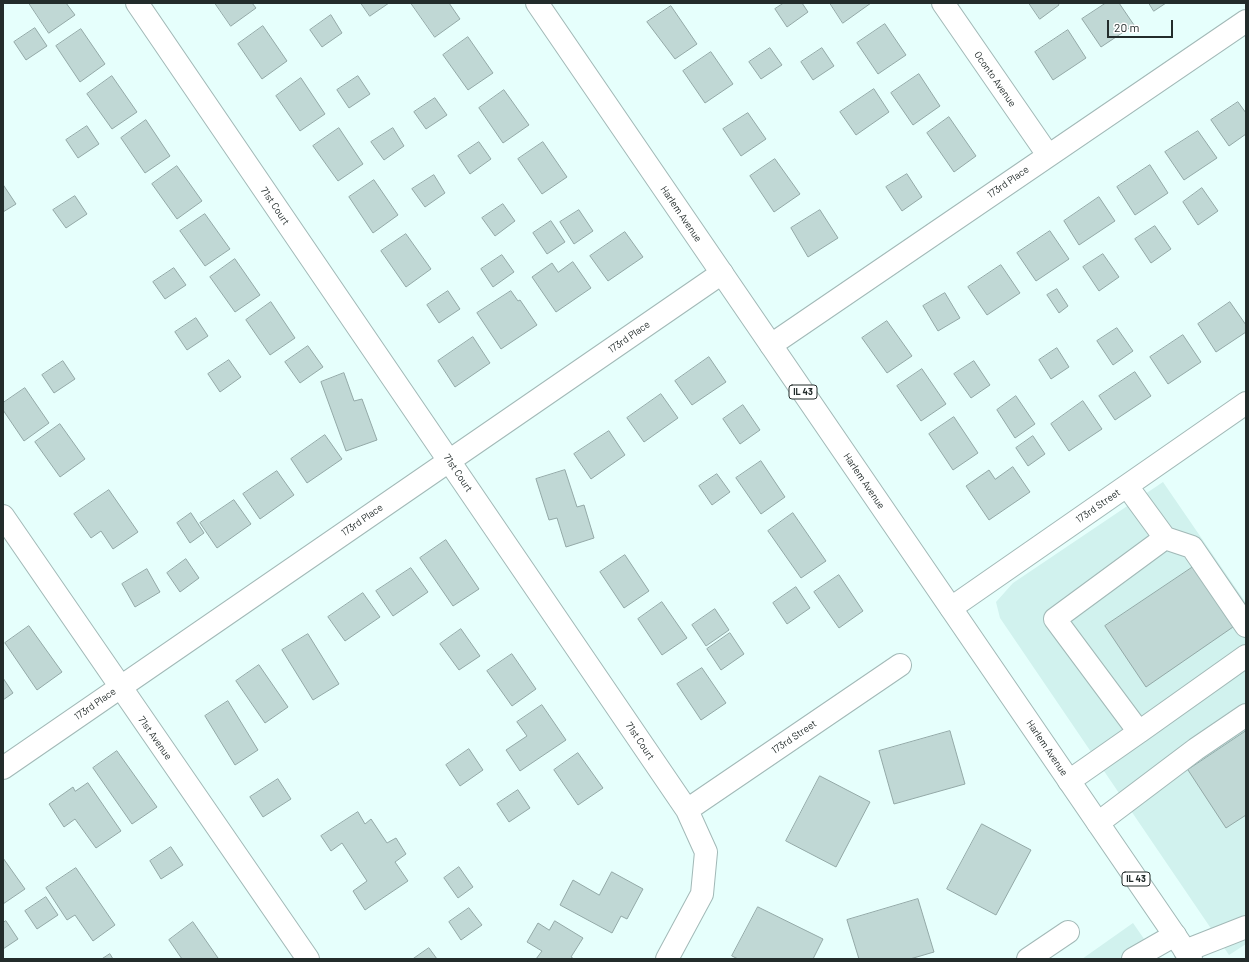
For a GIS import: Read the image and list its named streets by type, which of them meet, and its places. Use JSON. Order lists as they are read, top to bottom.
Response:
{
  "streets": {
    "street": [
      "Oconto Avenue",
      "173rd Place",
      "71st Court",
      "Harlem Avenue",
      "IL 43",
      "173rd Street",
      "71st Avenue"
    ]
  },
  "crossings": [
    ["Oconto Avenue", "173rd Place"],
    ["173rd Place", "71st Court"],
    ["173rd Place", "Harlem Avenue"],
    ["173rd Place", "71st Avenue"],
    ["71st Court", "173rd Street"],
    ["Harlem Avenue", "173rd Street"]
  ],
  "scale_bar": "20 m"
}
